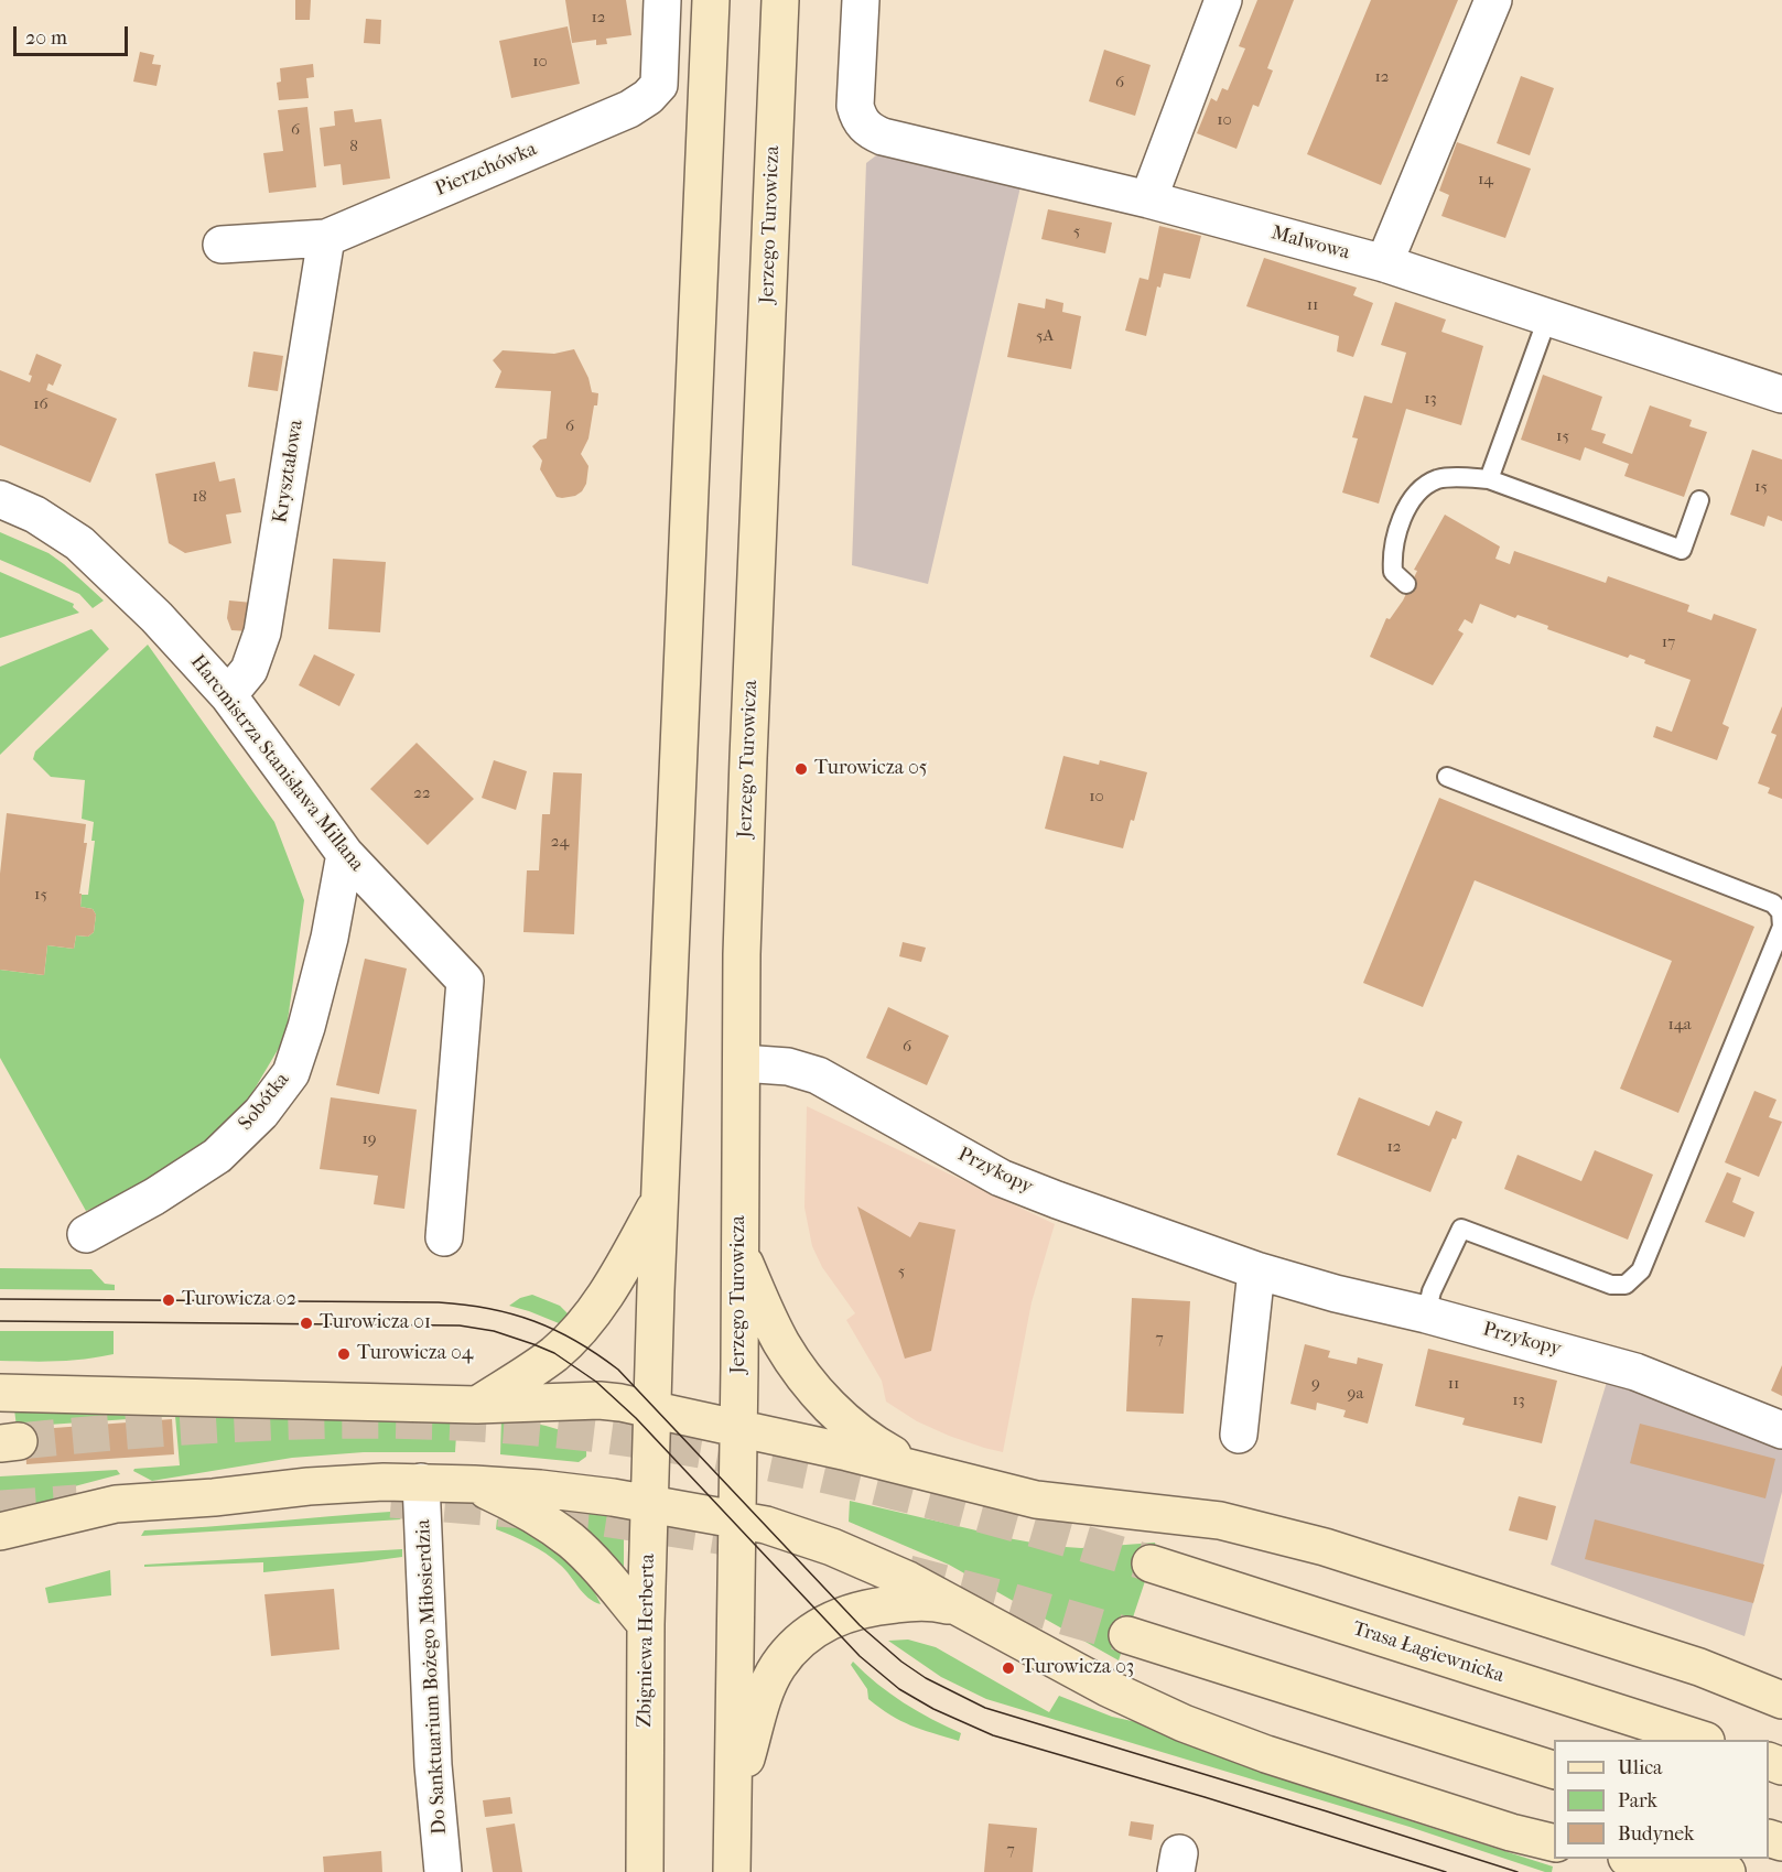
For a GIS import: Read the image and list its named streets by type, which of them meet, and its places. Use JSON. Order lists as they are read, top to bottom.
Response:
{
  "streets": {
    "main road": ["Jerzego Turowicza", "Zbigniewa Herberta", "Trasa Łagiewnicka"],
    "street": [
      "Pierzchówka",
      "Malwowa",
      "Kryształowa",
      "Harcmistrza Stanisława Millana",
      "Sobótka",
      "Przykopy",
      "Do Sanktuarium Bożego Miłosierdzia"
    ]
  },
  "crossings": [
    ["Pierzchówka", "Kryształowa"],
    ["Jerzego Turowicza", "Przykopy"],
    ["Kryształowa", "Harcmistrza Stanisława Millana"],
    ["Harcmistrza Stanisława Millana", "Sobótka"]
  ],
  "places": [
    "Turowicza 05",
    "Turowicza 02",
    "Turowicza 01",
    "Turowicza 04",
    "Turowicza 03"
  ],
  "house_numbers": [
    "12",
    "10",
    "12",
    "6",
    "10",
    "6",
    "8",
    "14",
    "5",
    "11",
    "5A",
    "13",
    "16",
    "6",
    "15",
    "15",
    "18",
    "17",
    "22",
    "10",
    "24",
    "15",
    "14a",
    "6",
    "19",
    "12",
    "5",
    "7",
    "9",
    "11",
    "9a",
    "13",
    "7"
  ],
  "legend": ["Ulica", "Park", "Budynek"],
  "scale_bar": "20 m"
}
